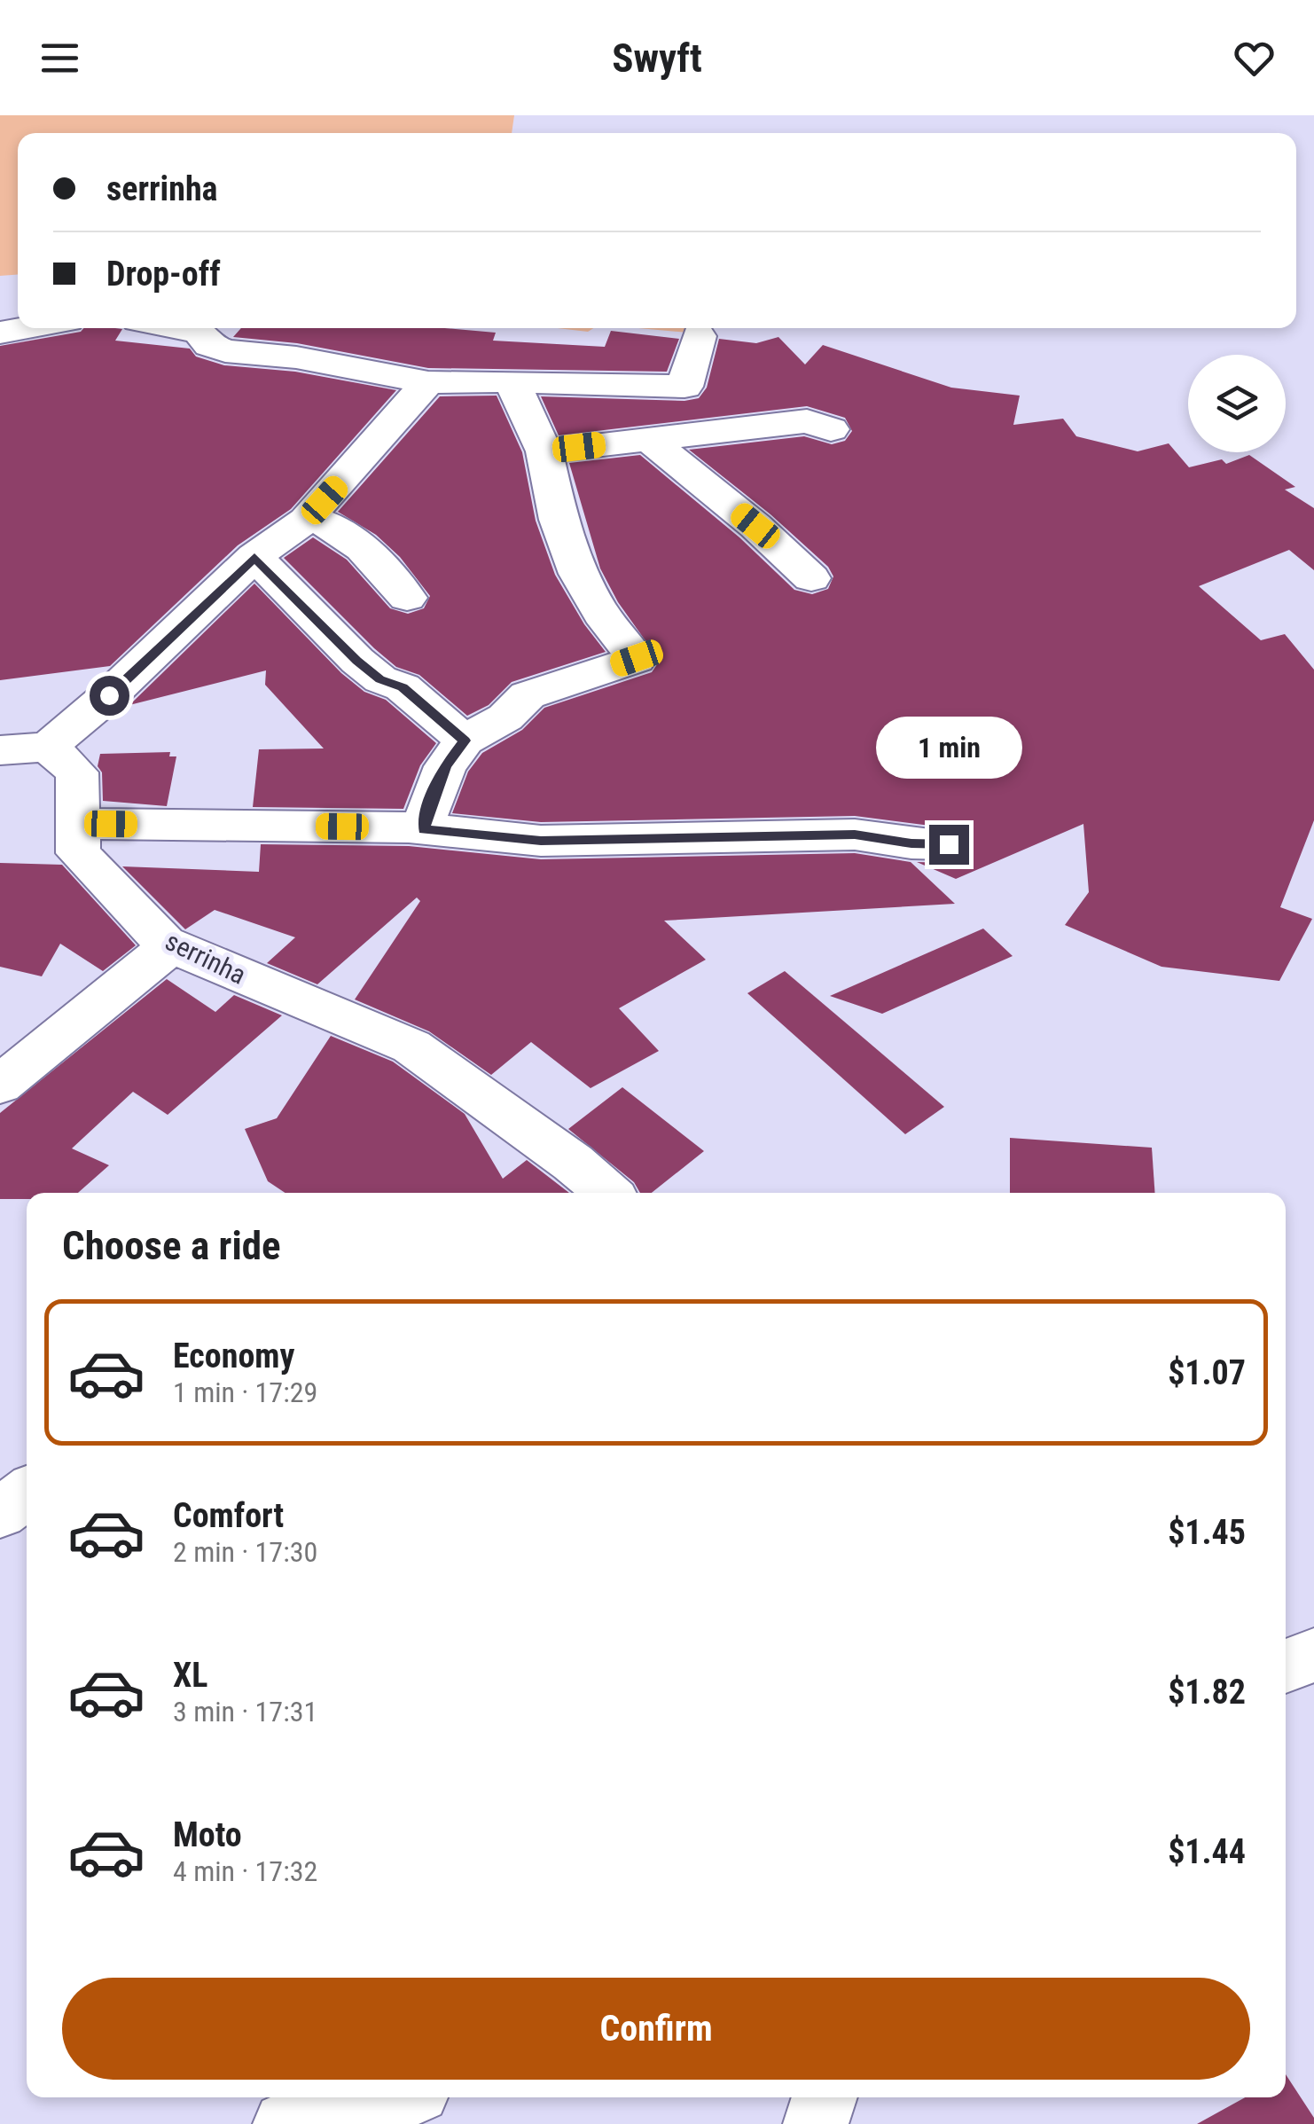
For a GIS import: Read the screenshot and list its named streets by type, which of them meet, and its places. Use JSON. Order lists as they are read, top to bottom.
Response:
{
  "streets": {
    "street": ["serrinha"]
  },
  "page": {
    "header": "Swyft",
    "banner": ["serrinha", "Drop-off"],
    "bubble": "1 min",
    "heading": "Choose a ride",
    "list": [
      {
        "name": "Economy",
        "note": "1 min · 17:29",
        "value": "$1.07"
      },
      {
        "name": "Comfort",
        "note": "2 min · 17:30",
        "value": "$1.45"
      },
      {
        "name": "XL",
        "note": "3 min · 17:31",
        "value": "$1.82"
      },
      {
        "name": "Moto",
        "note": "4 min · 17:32",
        "value": "$1.44"
      }
    ],
    "buttons": "Confirm"
  }
}
